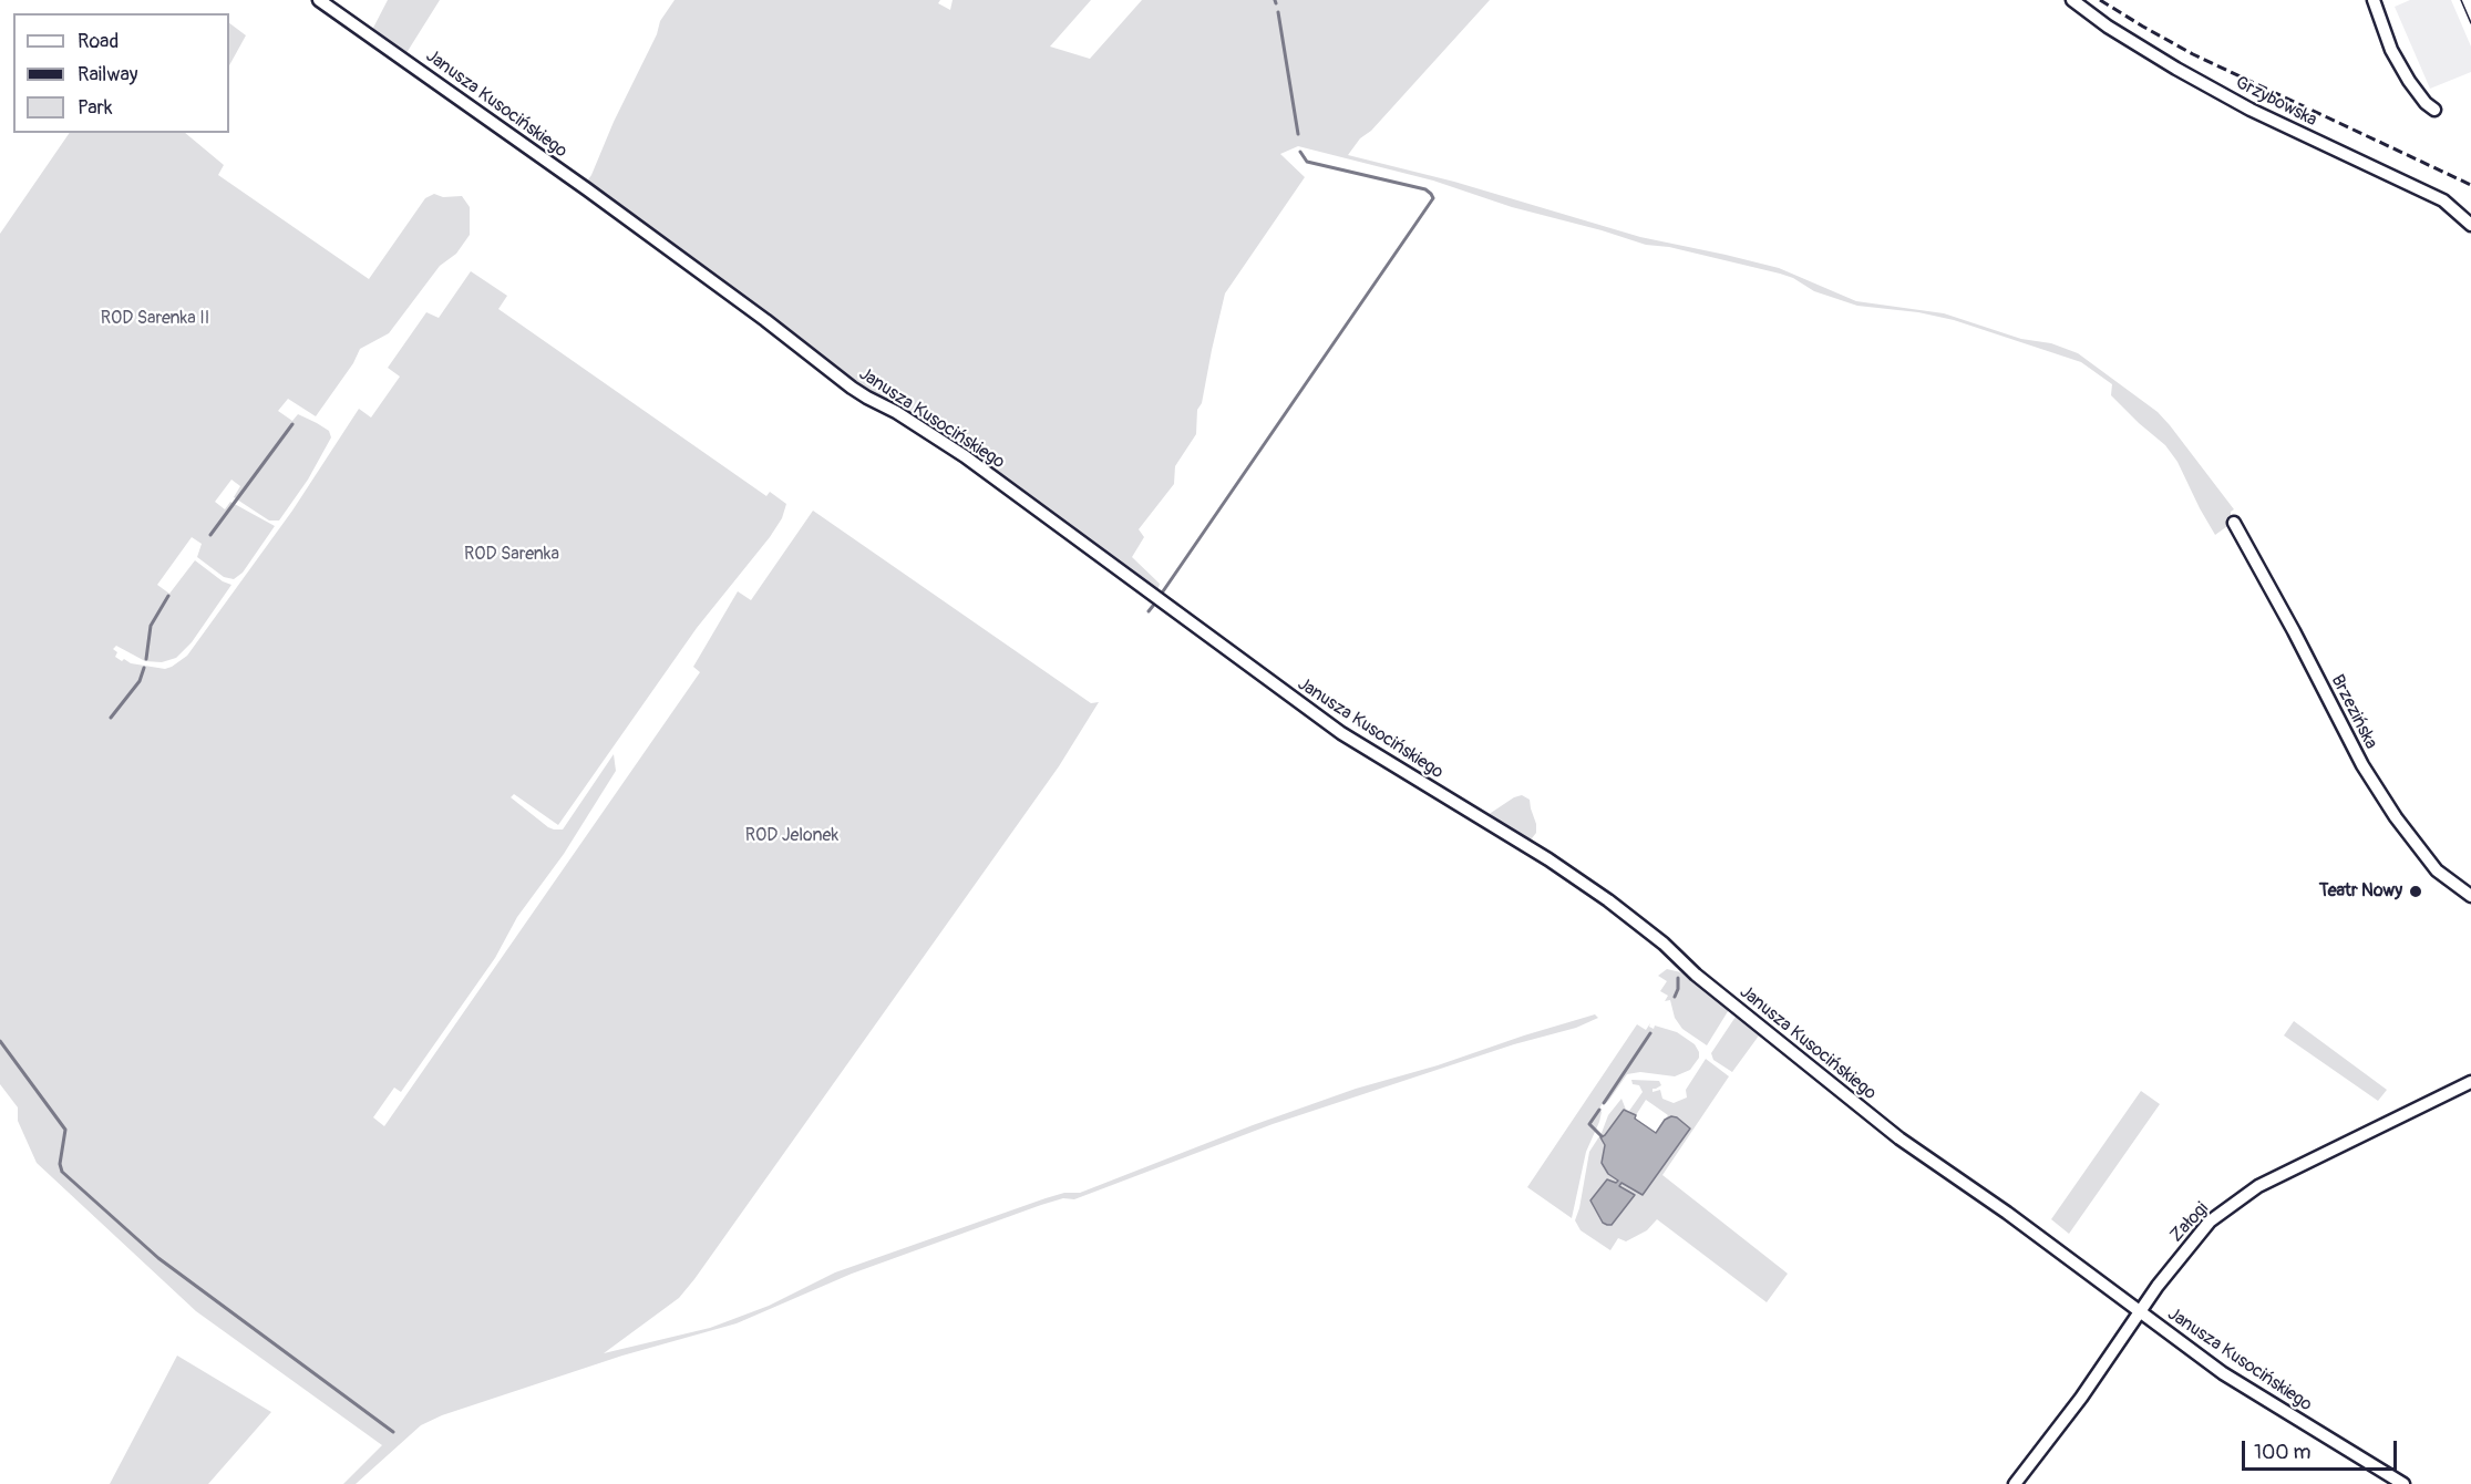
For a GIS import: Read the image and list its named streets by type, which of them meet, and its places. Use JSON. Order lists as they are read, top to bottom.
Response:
{
  "streets": {
    "street": [
      "Grzybowska",
      "Janusza Kusocińskiego",
      "Brzezińska",
      "Załogi"
    ]
  },
  "crossings": [
    ["Janusza Kusocińskiego", "Załogi"]
  ],
  "parks": ["ROD Sarenka II", "ROD Sarenka", "ROD Jelonek"],
  "places": ["Teatr Nowy"],
  "legend": ["Road", "Railway", "Park"],
  "scale_bar": "100 m"
}
